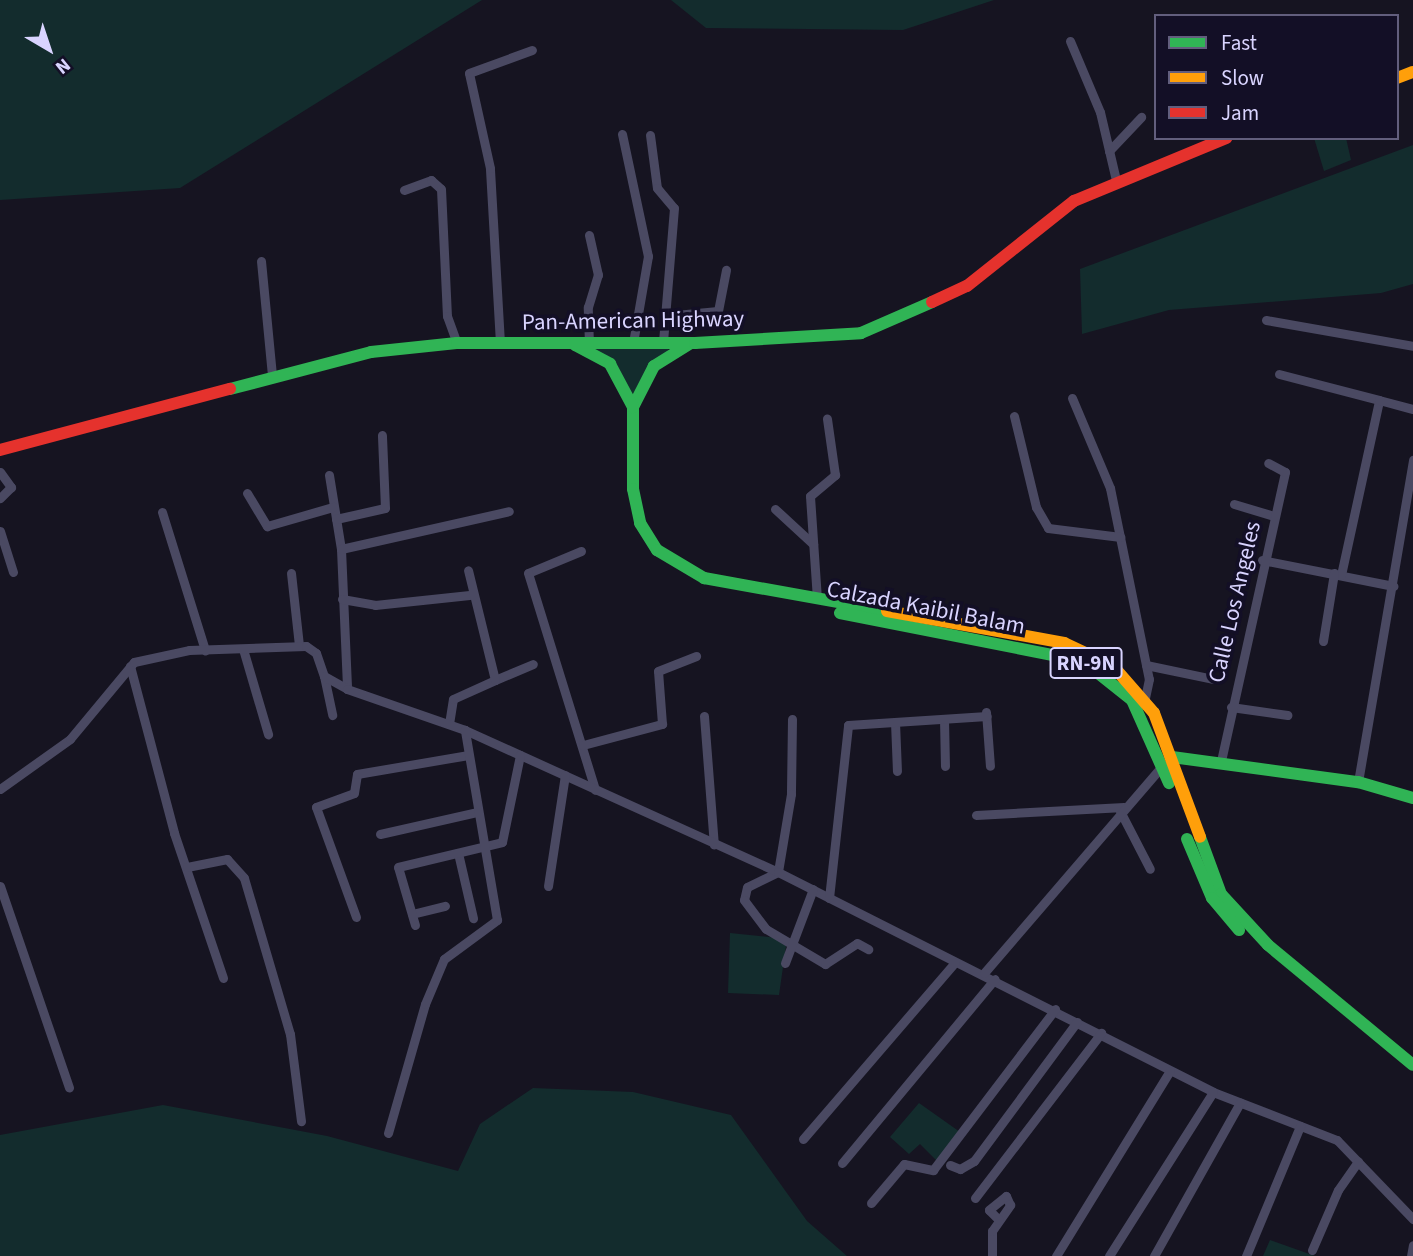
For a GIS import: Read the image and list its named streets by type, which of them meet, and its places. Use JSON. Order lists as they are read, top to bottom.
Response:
{
  "streets": {
    "main road": ["Pan-American Highway", "Calzada Kaibil Balam", "RN-9N"],
    "street": ["Calle Los Angeles"]
  },
  "crossings": [
    ["Pan-American Highway", "Calzada Kaibil Balam"]
  ],
  "legend": ["Fast", "Slow", "Jam"],
  "north": "bottom right"
}
